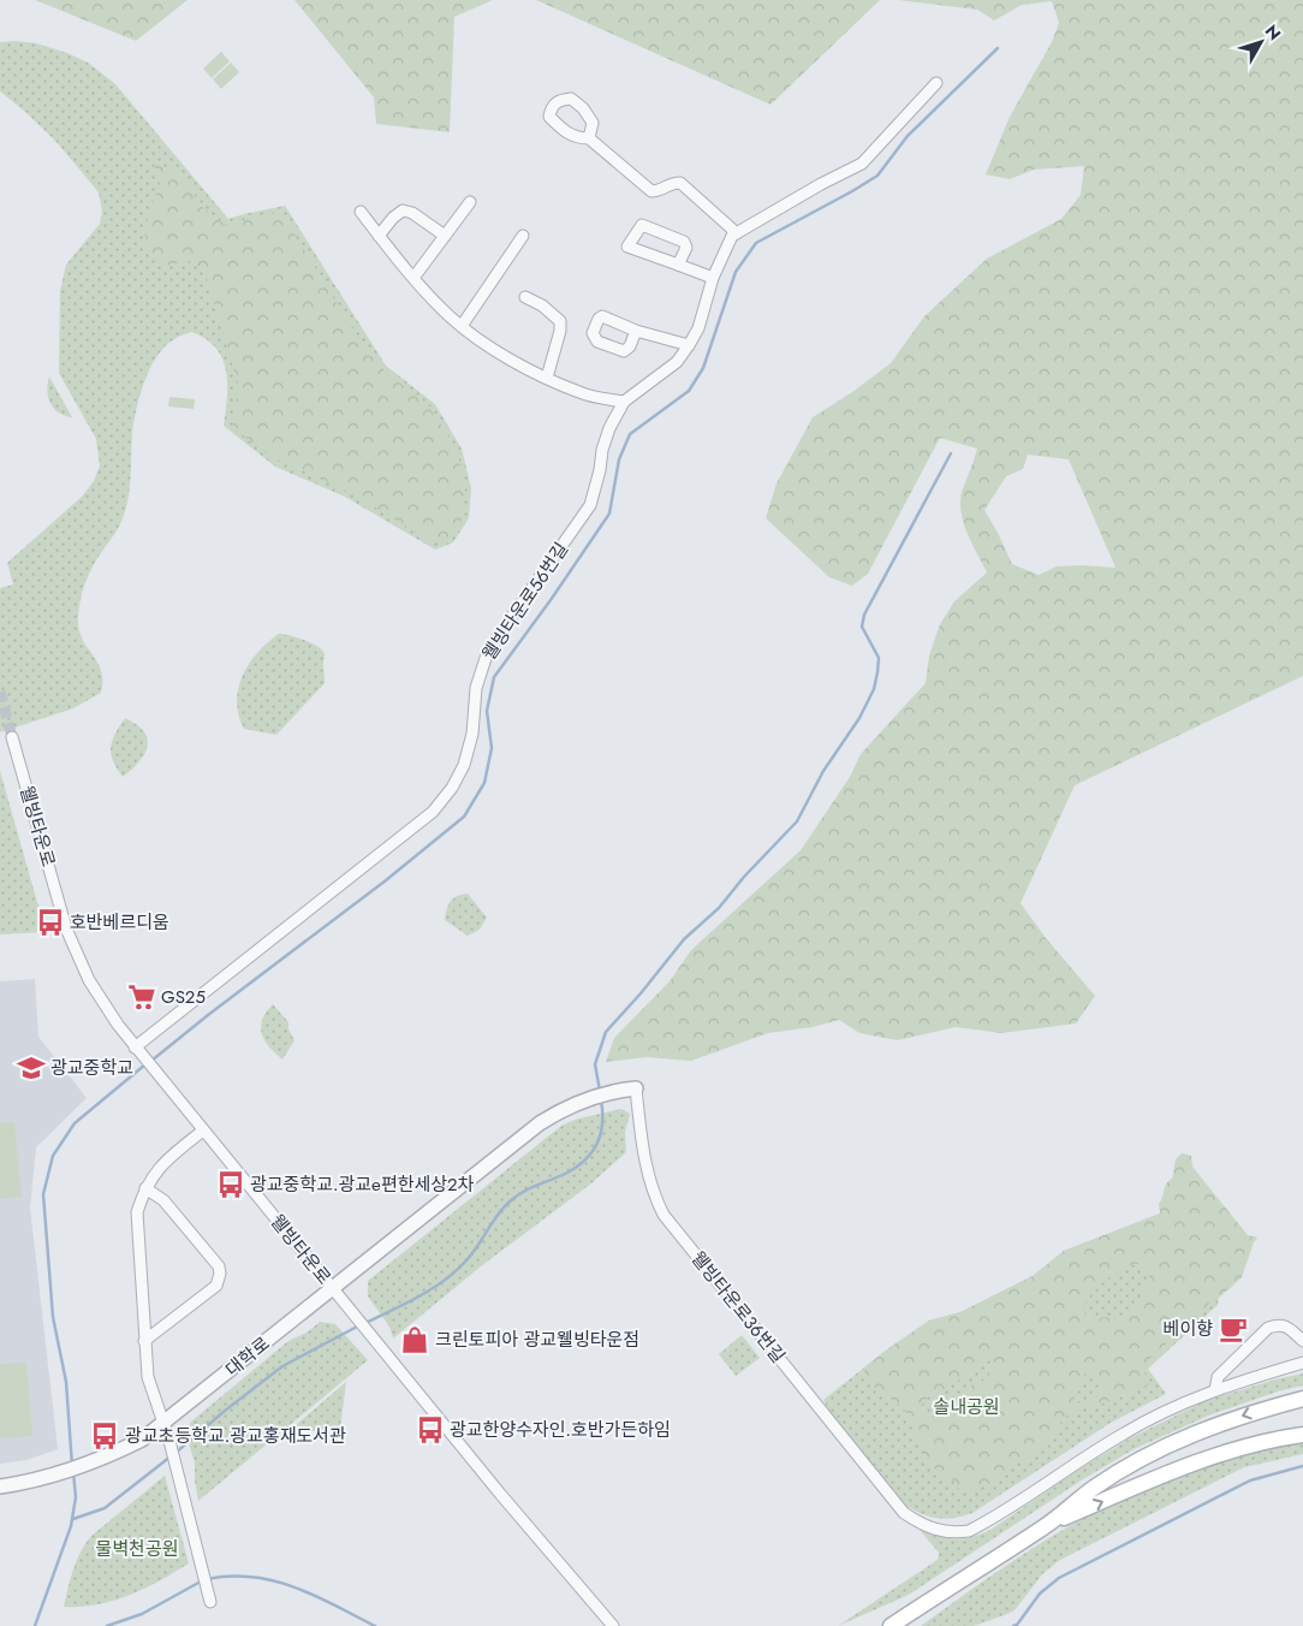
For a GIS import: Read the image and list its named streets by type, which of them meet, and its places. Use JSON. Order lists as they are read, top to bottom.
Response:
{
  "streets": {
    "street": [
      "웰빙타운로56번길",
      "웰빙타운로",
      "웰빙타운로36번길",
      "대학로"
    ]
  },
  "crossings": [
    ["웰빙타운로56번길", "웰빙타운로"],
    ["웰빙타운로", "웰빙타운로36번길"],
    ["웰빙타운로", "대학로"],
    ["웰빙타운로36번길", "대학로"]
  ],
  "parks": ["솔내공원", "물벽천공원"],
  "places": {
    "bus stop": [
      "호반베르디움",
      "광교중학교.광교e편한세상2차",
      "광교한양수자인.호반가든하임",
      "광교초등학교.광교홍재도서관"
    ],
    "supermarket": ["GS25"],
    "school or university": ["광교중학교"],
    "cafe": ["베이향"],
    "shop": ["크린토피아 광교웰빙타운점"]
  },
  "north": "top right"
}
